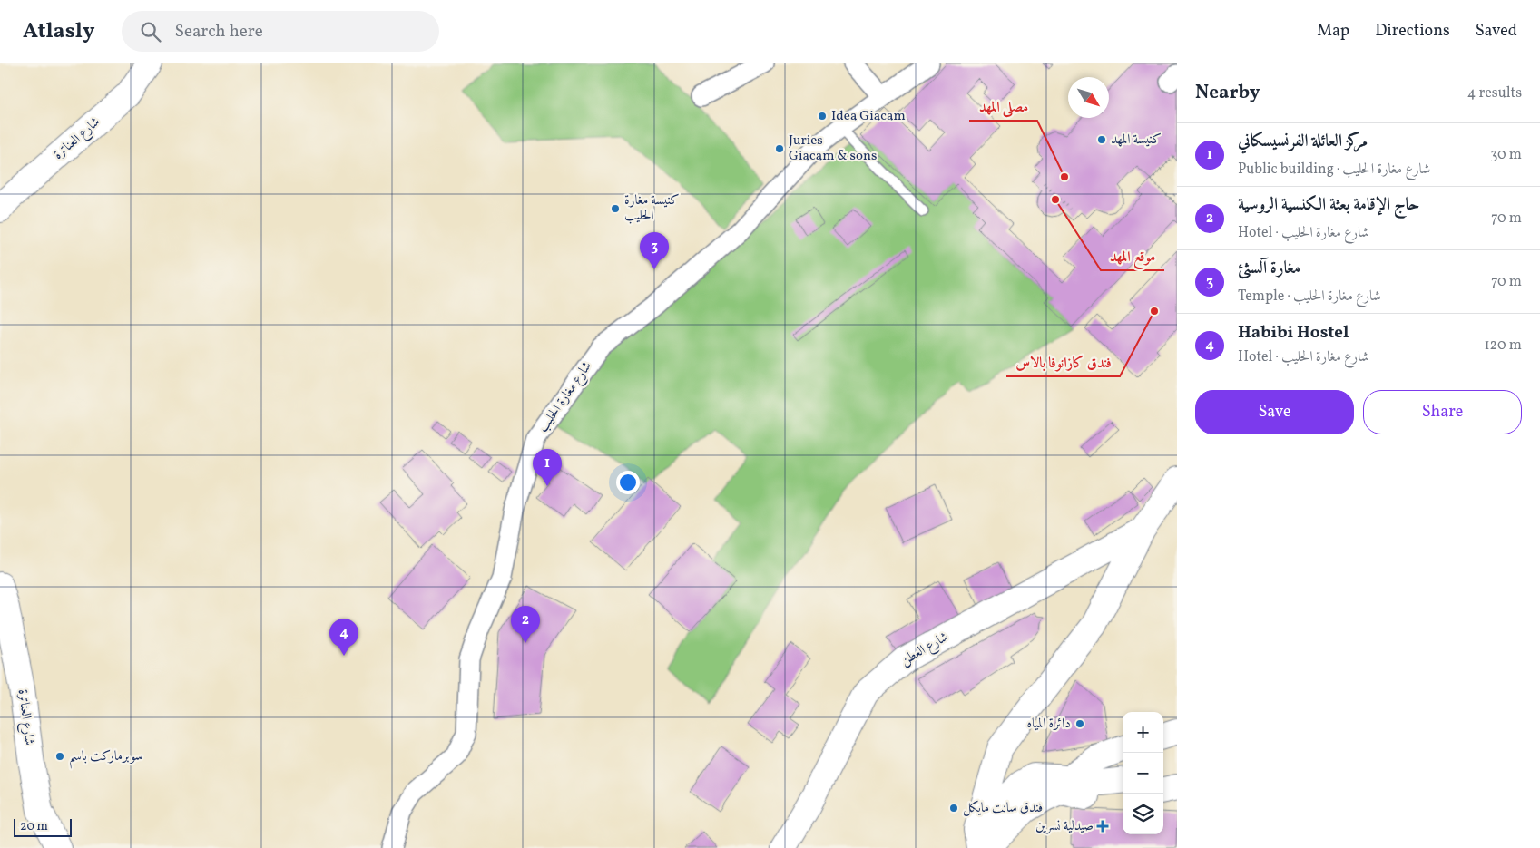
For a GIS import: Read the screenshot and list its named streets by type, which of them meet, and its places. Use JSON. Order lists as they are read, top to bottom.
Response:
{
  "streets": {
    "street": ["شارع العناترة", "شارع مغارة الحليب", "شارع العطن"]
  },
  "places": {
    "other": [
      "Idea Giacam",
      "كنيسة المهد",
      "Juries Giacam & sons",
      "مصلى المهد",
      "موقع المهد",
      "كنيسة مغارة الحليب",
      "فندق كازانوفا بالاس",
      "دائرة المياه",
      "سوبرماركت باسم",
      "فندق سانت مايكل"
    ],
    "health": ["صيدلية نسرين"]
  },
  "scale_bar": "20 m",
  "north": "bottom right",
  "page": {
    "header": "Atlasly",
    "search": "Search here",
    "nav": ["Map", "Directions", "Saved"],
    "heading": ["Nearby", "4 results"],
    "list": [
      {
        "mark": "1",
        "name": "مركز العائلة الفرنسيسكاني",
        "note": "Public building · شارع مغارة الحليب",
        "value": "30 m"
      },
      {
        "mark": "2",
        "name": "حاج الإقامة بعثة الكنسية الروسية",
        "note": "Hotel · شارع مغارة الحليب",
        "value": "70 m"
      },
      {
        "mark": "3",
        "name": "مغارة آلسثئ",
        "note": "Temple · شارع مغارة الحليب",
        "value": "70 m"
      },
      {
        "mark": "4",
        "name": "Habibi Hostel",
        "note": "Hotel · شارع مغارة الحليب",
        "value": "120 m"
      }
    ],
    "pins": [
      "3",
      "1",
      "2",
      "4"
    ],
    "buttons": ["Save", "Share"],
    "map_buttons": ["+", "−"],
    "scale": "20 m"
  }
}
